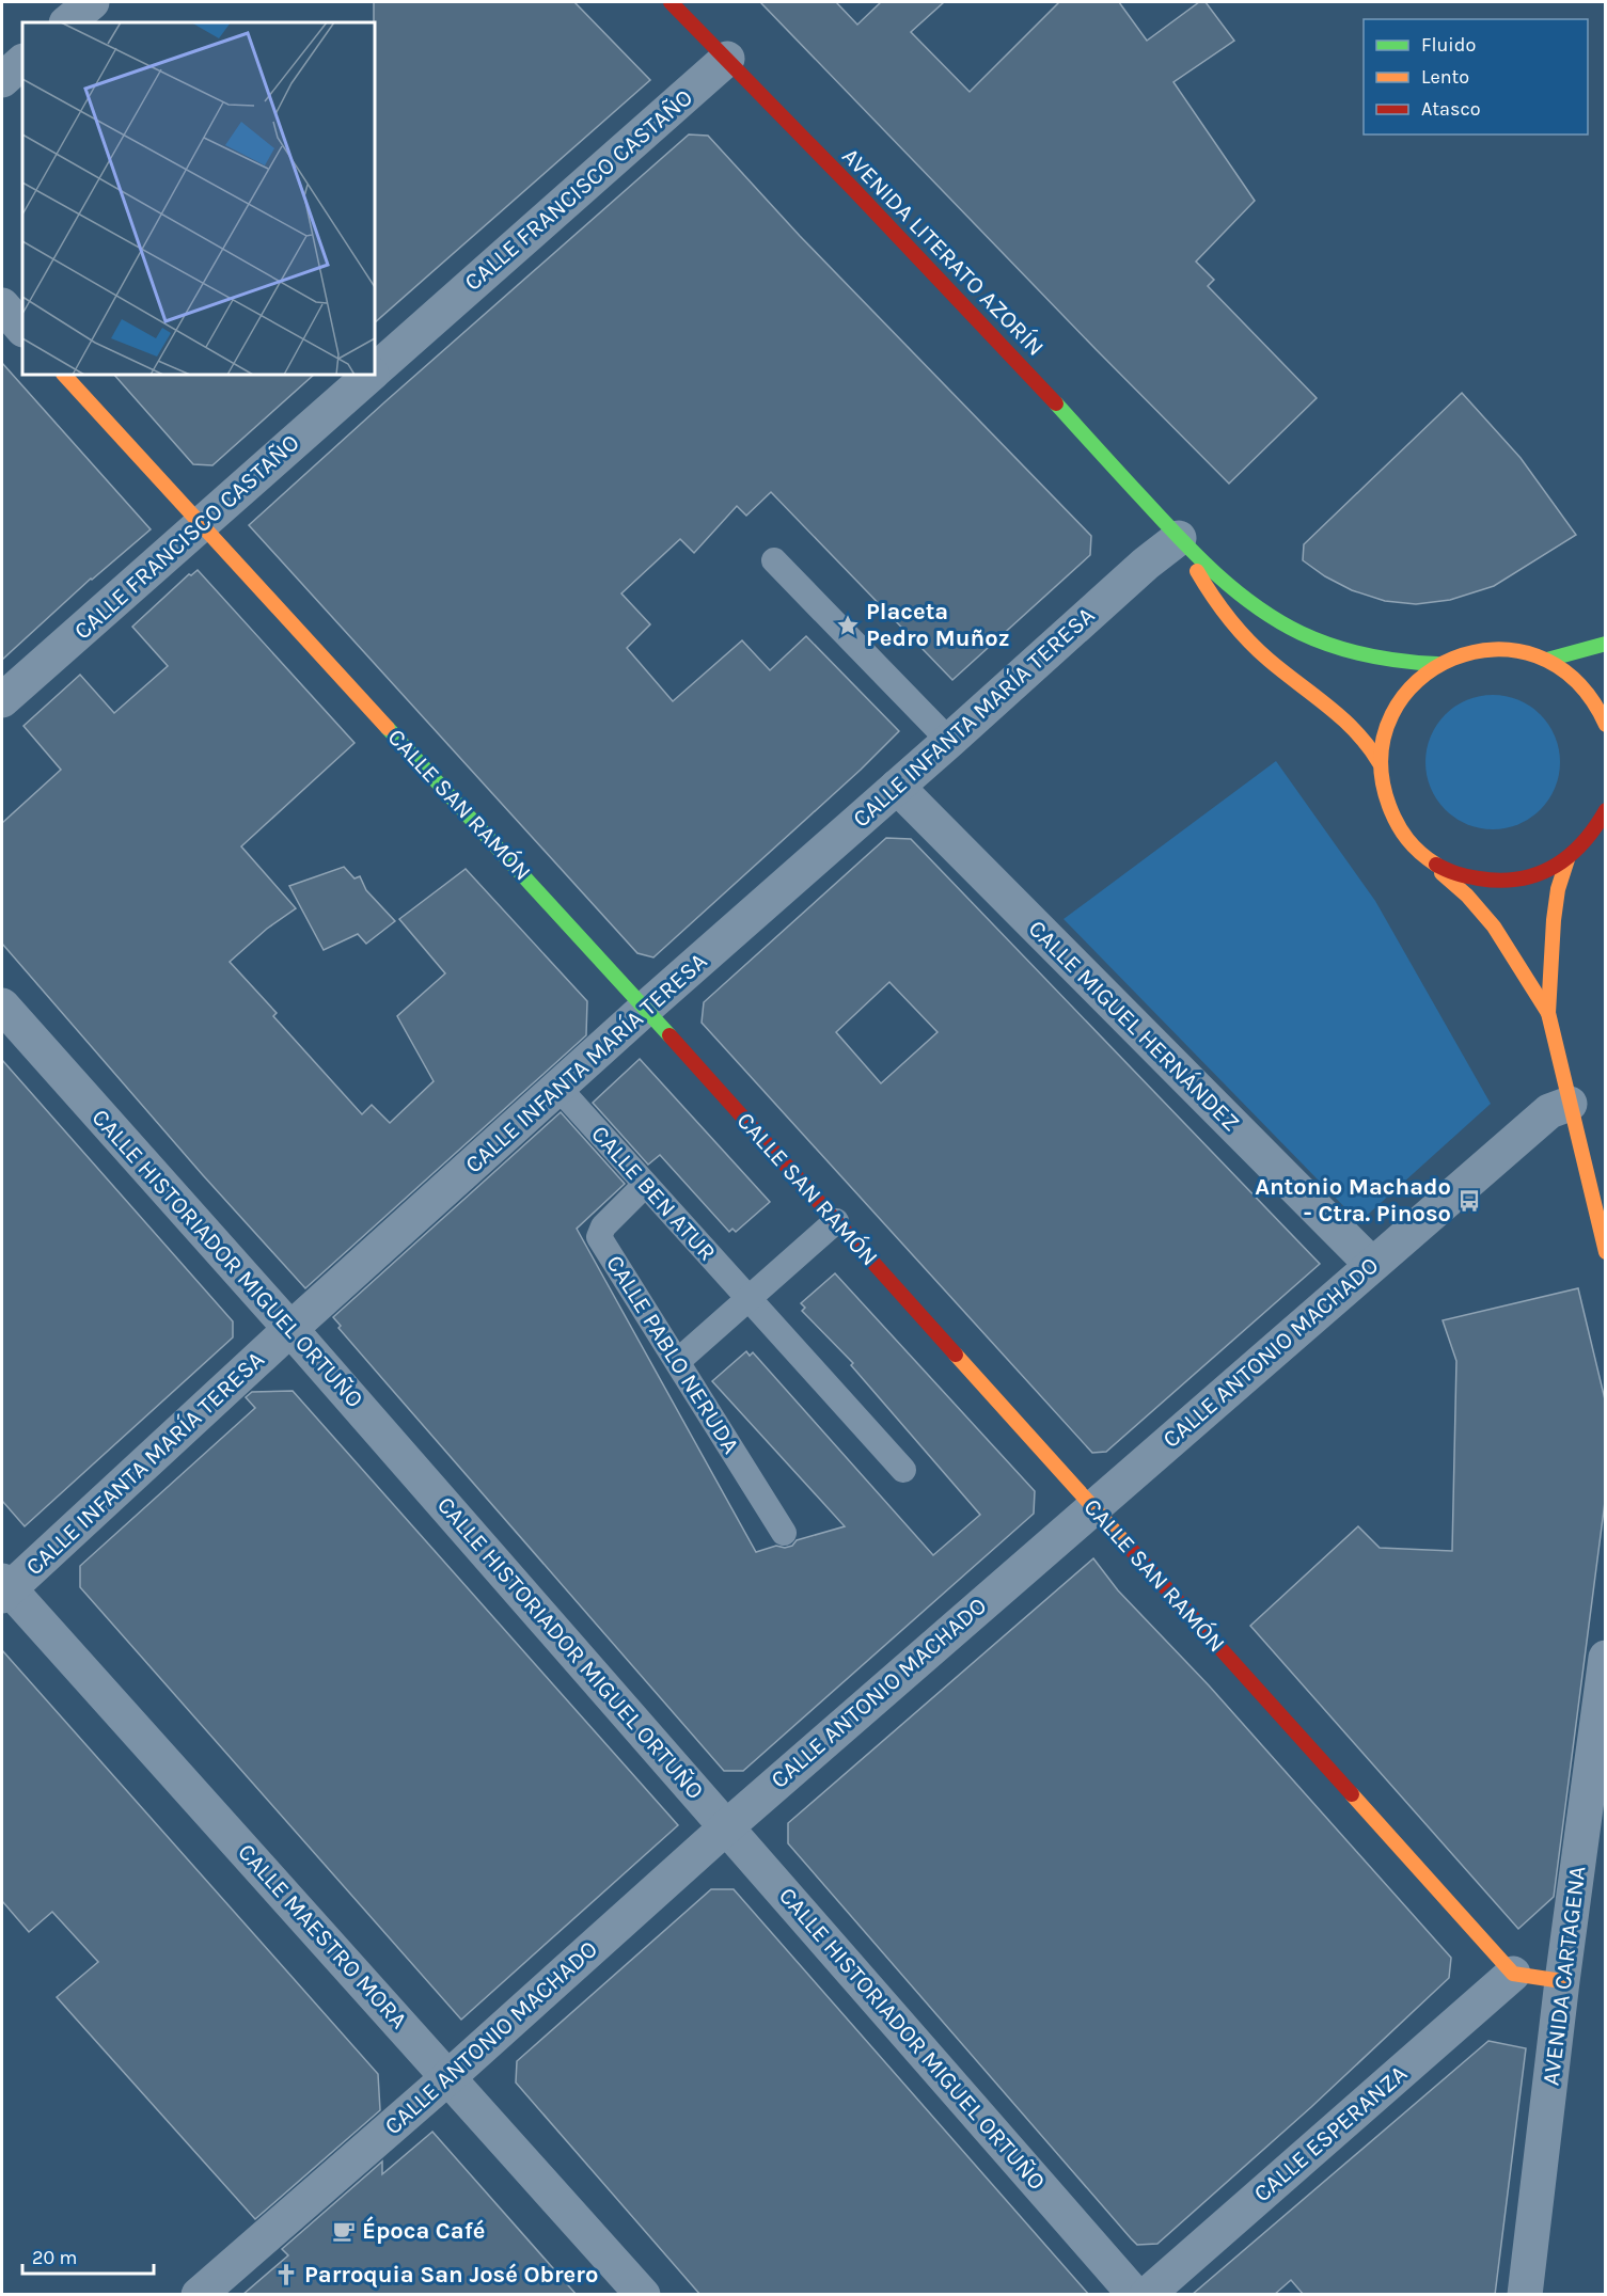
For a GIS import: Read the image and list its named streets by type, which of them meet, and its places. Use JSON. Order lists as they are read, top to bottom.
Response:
{
  "streets": {
    "main road": ["AVENIDA LITERATO AZORÍN", "CALLE SAN RAMÓN"],
    "street": [
      "CALLE FRANCISCO CASTAÑO",
      "CALLE INFANTA MARÍA TERESA",
      "CALLE MIGUEL HERNÁNDEZ",
      "CALLE HISTORIADOR MIGUEL ORTUÑO",
      "CALLE ANTONIO MACHADO",
      "CALLE MAESTRO MORA",
      "AVENIDA CARTAGENA",
      "CALLE ESPERANZA"
    ],
    "lane": ["CALLE BEN ATUR", "CALLE PABLO NERUDA"]
  },
  "crossings": [
    ["CALLE FRANCISCO CASTAÑO", "AVENIDA LITERATO AZORÍN"],
    ["CALLE FRANCISCO CASTAÑO", "CALLE SAN RAMÓN"],
    ["AVENIDA LITERATO AZORÍN", "CALLE INFANTA MARÍA TERESA"],
    ["CALLE INFANTA MARÍA TERESA", "CALLE SAN RAMÓN"],
    ["CALLE INFANTA MARÍA TERESA", "CALLE MIGUEL HERNÁNDEZ"],
    ["CALLE INFANTA MARÍA TERESA", "CALLE BEN ATUR"],
    ["CALLE INFANTA MARÍA TERESA", "CALLE HISTORIADOR MIGUEL ORTUÑO"],
    ["CALLE INFANTA MARÍA TERESA", "CALLE MAESTRO MORA"],
    ["CALLE SAN RAMÓN", "CALLE ANTONIO MACHADO"],
    ["CALLE SAN RAMÓN", "CALLE ESPERANZA"],
    ["CALLE MIGUEL HERNÁNDEZ", "CALLE ANTONIO MACHADO"],
    ["CALLE BEN ATUR", "CALLE PABLO NERUDA"],
    ["CALLE HISTORIADOR MIGUEL ORTUÑO", "CALLE ANTONIO MACHADO"],
    ["CALLE ANTONIO MACHADO", "CALLE MAESTRO MORA"]
  ],
  "places": {
    "place": ["Placeta Pedro Muñoz"],
    "bus stop": ["Antonio Machado - Ctra. Pinoso"],
    "cafe": ["Época Café"],
    "church": ["Parroquia San José Obrero"]
  },
  "legend": ["Fluido", "Lento", "Atasco"],
  "scale_bar": "20 m"
}
